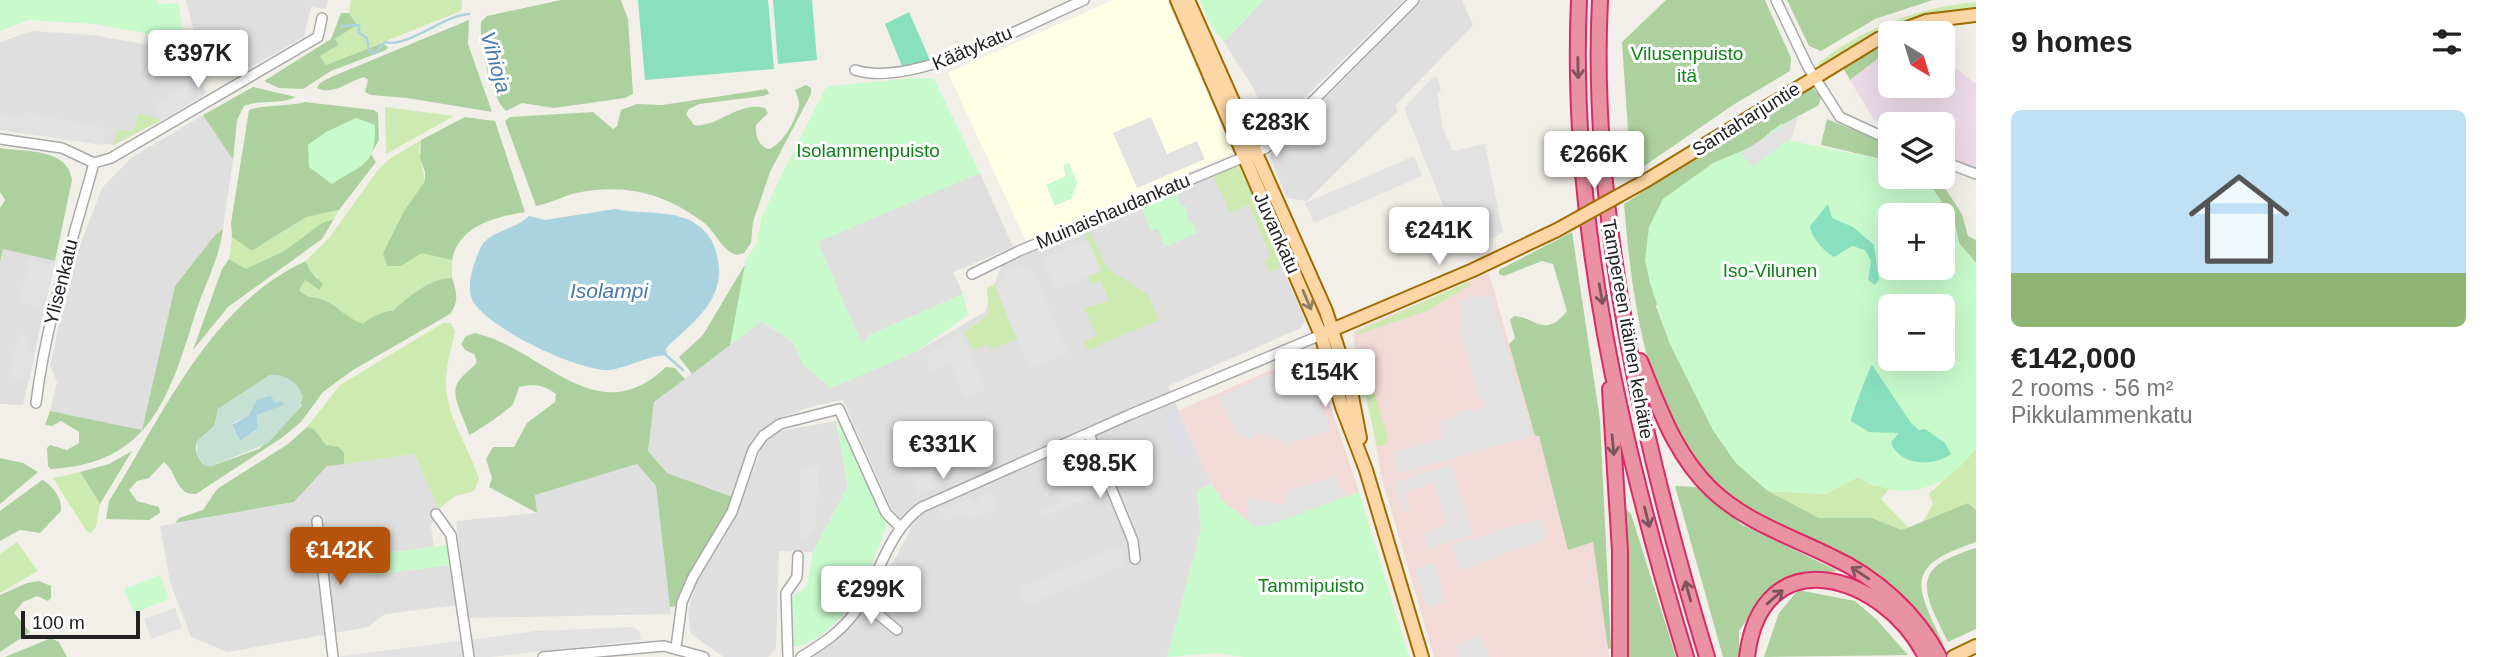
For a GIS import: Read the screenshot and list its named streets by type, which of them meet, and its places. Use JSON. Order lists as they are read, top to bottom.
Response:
{
  "streets": {
    "highway": ["Tampereen itäinen kehätie"],
    "main road": ["Santaharjuntie", "Juvankatu"],
    "street": ["Käätykatu", "Muinaishaudankatu", "Ylisenkatu"]
  },
  "crossings": [
    ["Santaharjuntie", "Juvankatu"],
    ["Muinaishaudankatu", "Juvankatu"]
  ],
  "water": ["Vihioja", "Isolampi"],
  "parks": [
    "Vilusenpuisto itä",
    "Isolammenpuisto",
    "Iso-Vilunen",
    "Tammipuisto"
  ],
  "scale_bar": "100 m",
  "north": "bottom right",
  "page": {
    "heading": "9 homes",
    "map_buttons": ["+", "−"],
    "price": [
      "€397K",
      "€283K",
      "€266K",
      "€241K",
      "€154K",
      "€331K",
      "€98.5K",
      "€142K",
      "€299K"
    ],
    "list": [
      {
        "name": "€142,000",
        "note": "2 rooms · 56 m² · Pikkulammenkatu"
      }
    ],
    "scale": "100 m"
  }
}
